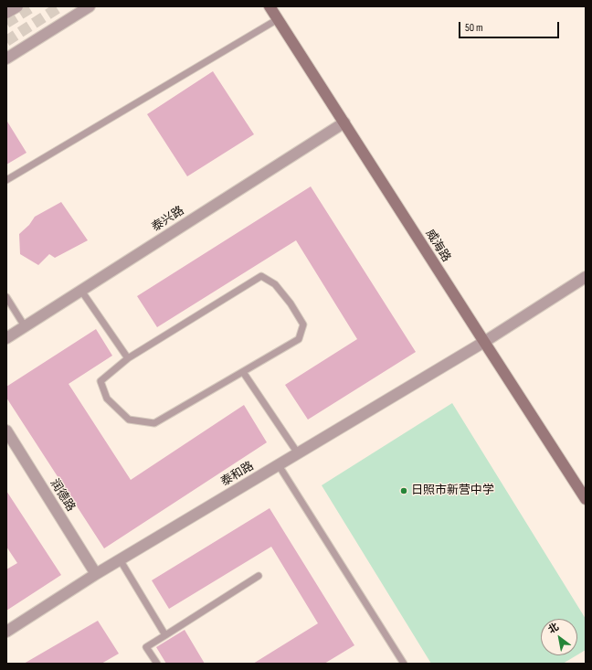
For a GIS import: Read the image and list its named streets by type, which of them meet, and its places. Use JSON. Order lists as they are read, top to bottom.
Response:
{
  "streets": {
    "main road": ["威海路"],
    "street": ["泰兴路", "泰和路", "润德路"]
  },
  "crossings": [
    ["泰兴路", "威海路"],
    ["威海路", "泰和路"],
    ["泰和路", "润德路"]
  ],
  "places": ["日照市新营中学"],
  "scale_bar": "50 m",
  "north": "top left"
}
